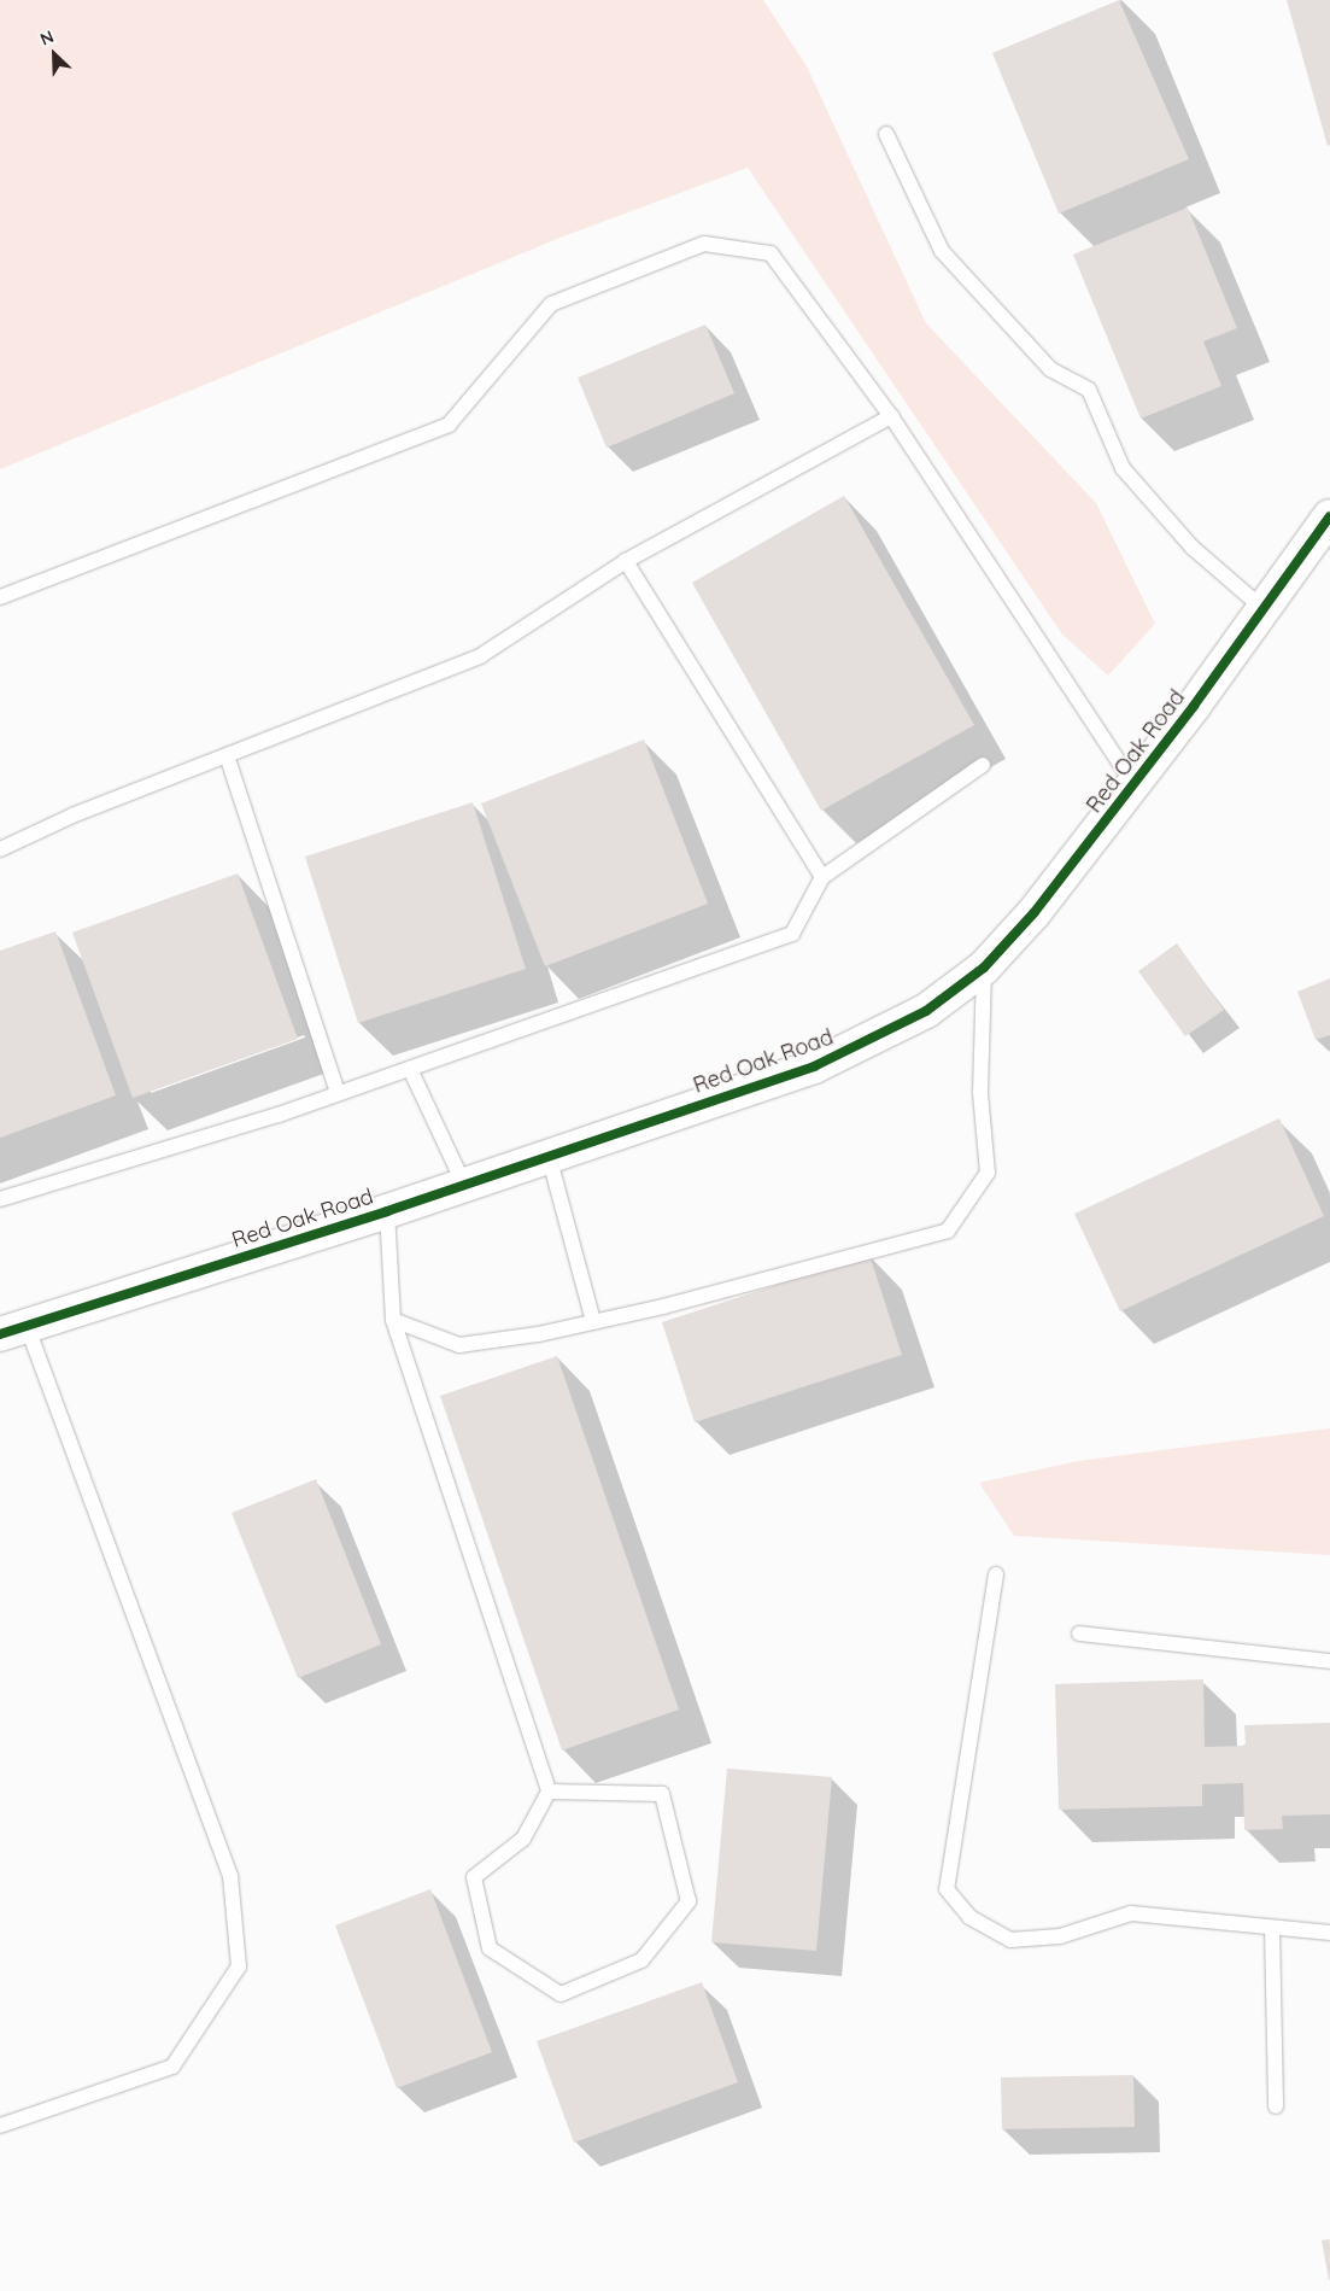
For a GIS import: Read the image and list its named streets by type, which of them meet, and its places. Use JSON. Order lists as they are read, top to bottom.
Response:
{
  "streets": {
    "street": ["Red Oak Road"]
  },
  "north": "top left"
}
